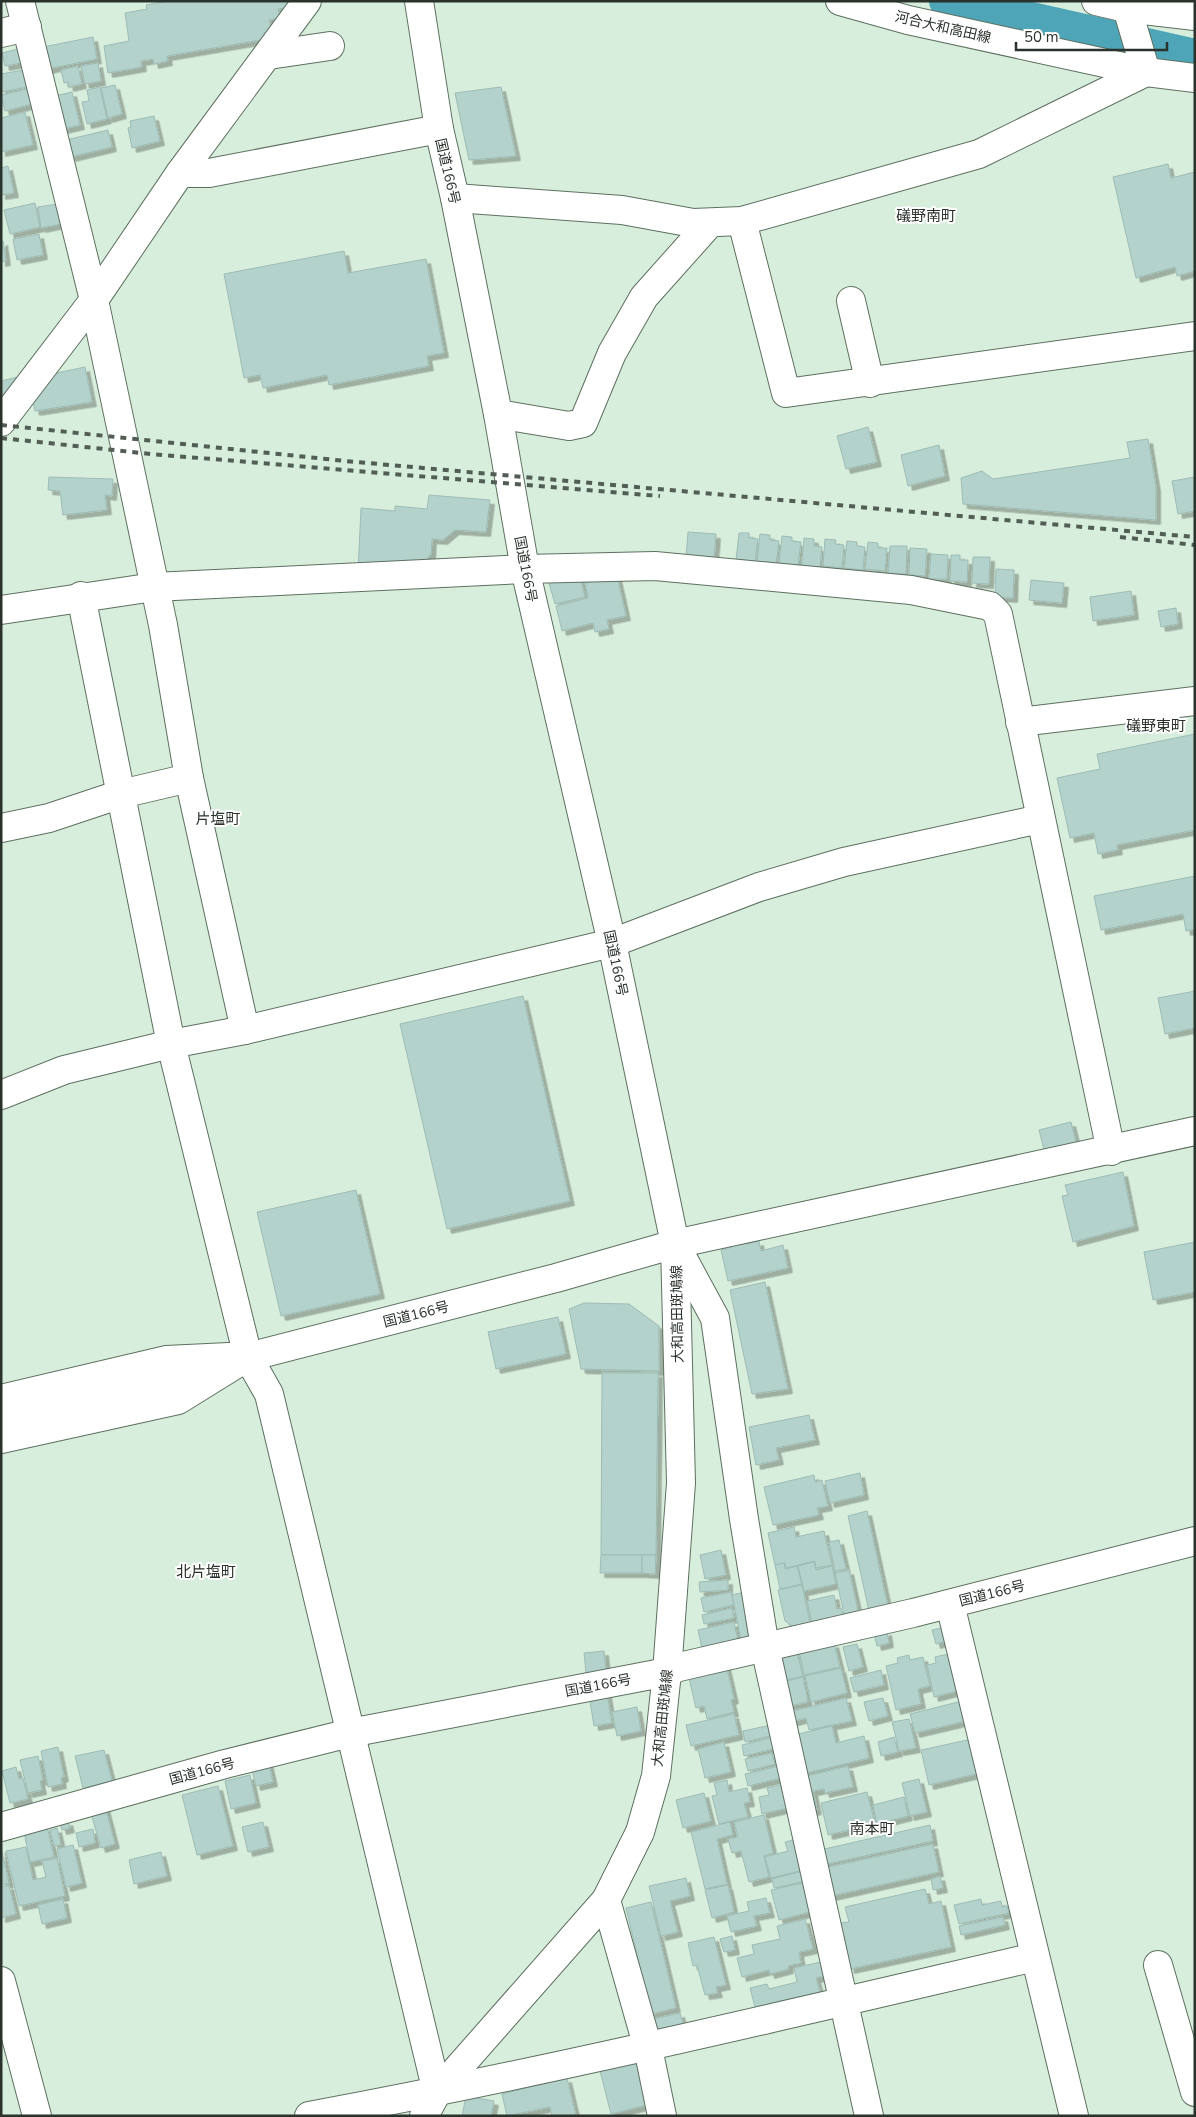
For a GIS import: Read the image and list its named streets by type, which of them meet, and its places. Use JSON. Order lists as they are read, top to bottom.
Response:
{
  "streets": {
    "main road": ["河合大和高田線", "国道166号", "大和高田斑鳩線"]
  },
  "crossings": [
    ["国道166号", "大和高田斑鳩線"]
  ],
  "districts": [
    "礒野南町",
    "礒野東町",
    "片塩町",
    "北片塩町",
    "南本町"
  ],
  "scale_bar": "50 m"
}
